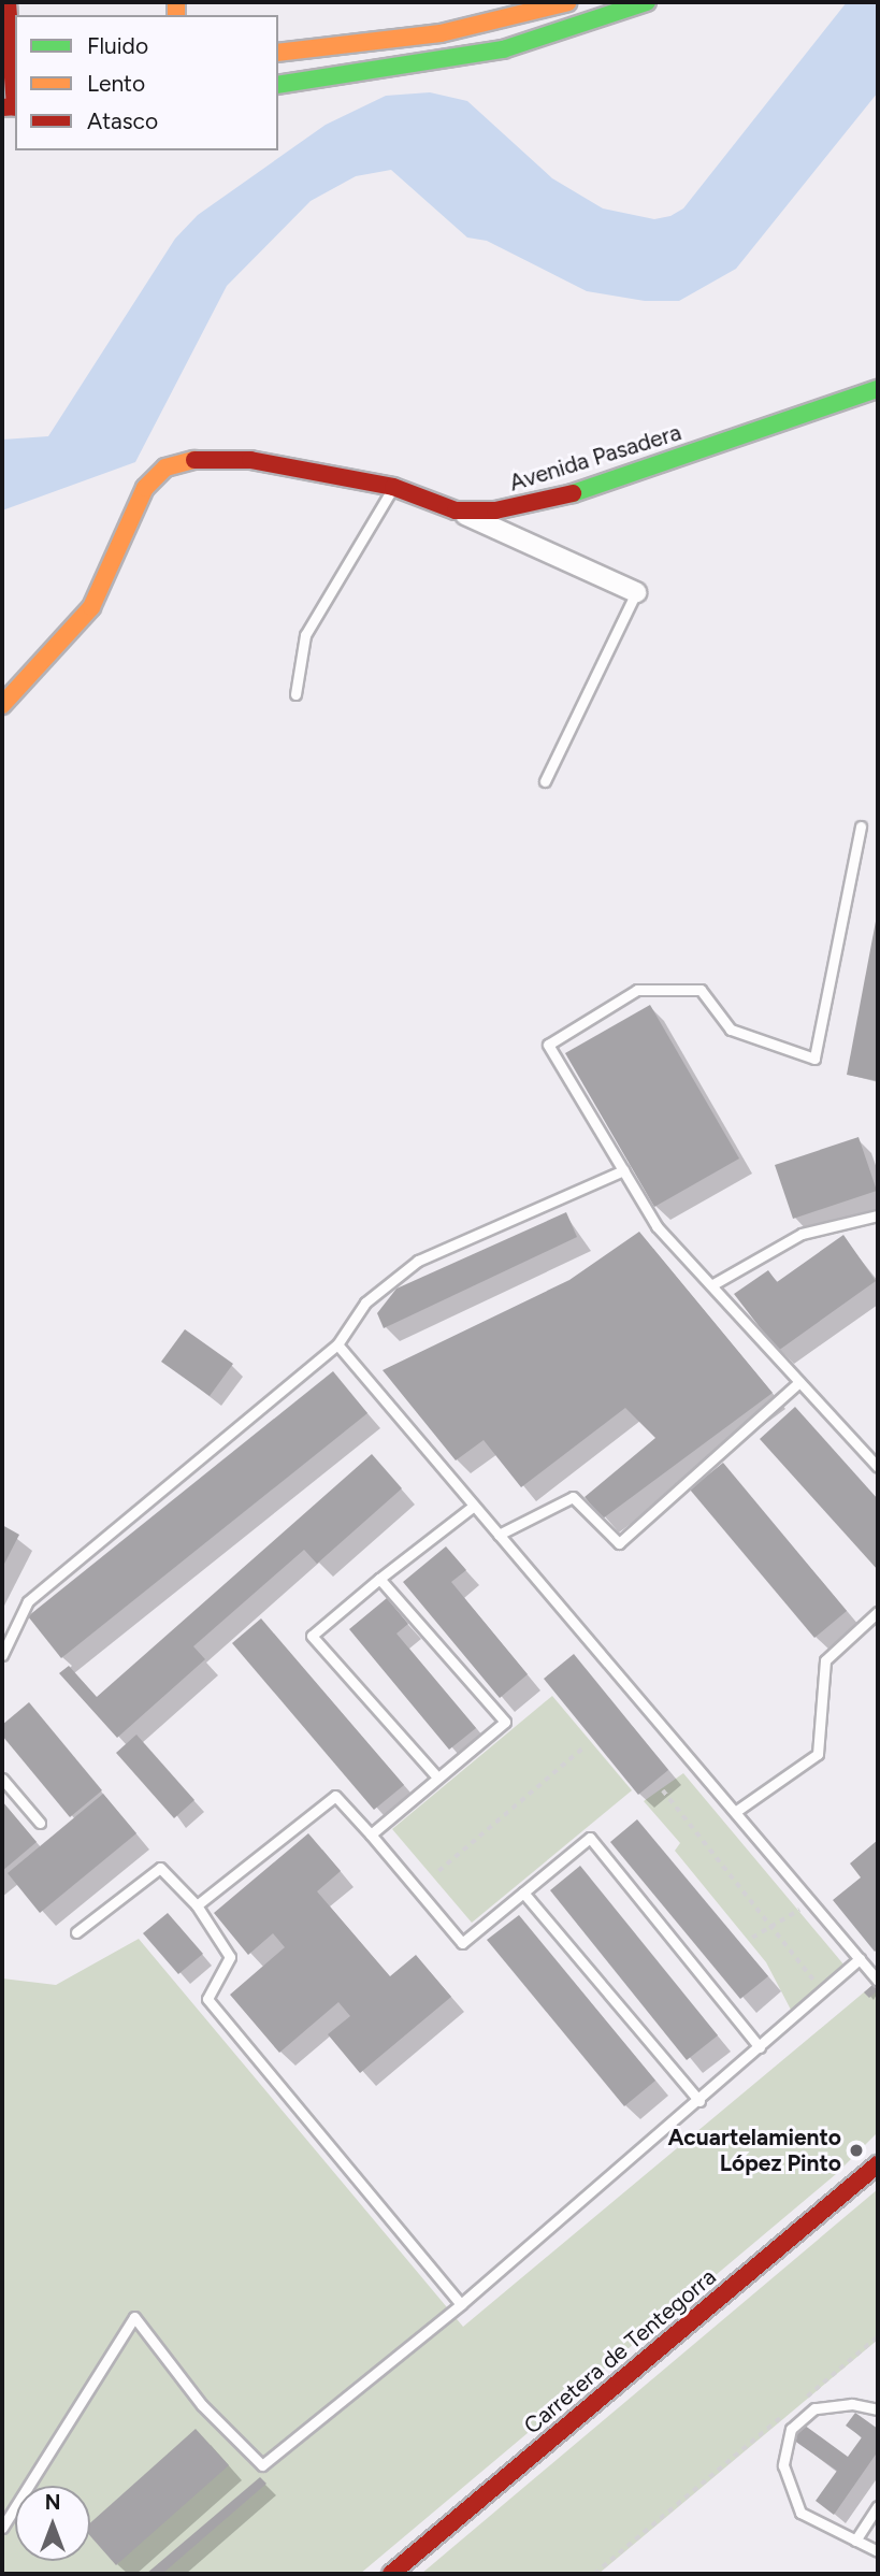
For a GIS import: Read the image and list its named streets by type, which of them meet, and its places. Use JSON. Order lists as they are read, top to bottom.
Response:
{
  "streets": {
    "street": ["Avenida Pasadera", "Carretera de Tentegorra"]
  },
  "places": ["Acuartelamiento López Pinto"],
  "legend": ["Fluido", "Lento", "Atasco"],
  "north": "top"
}
